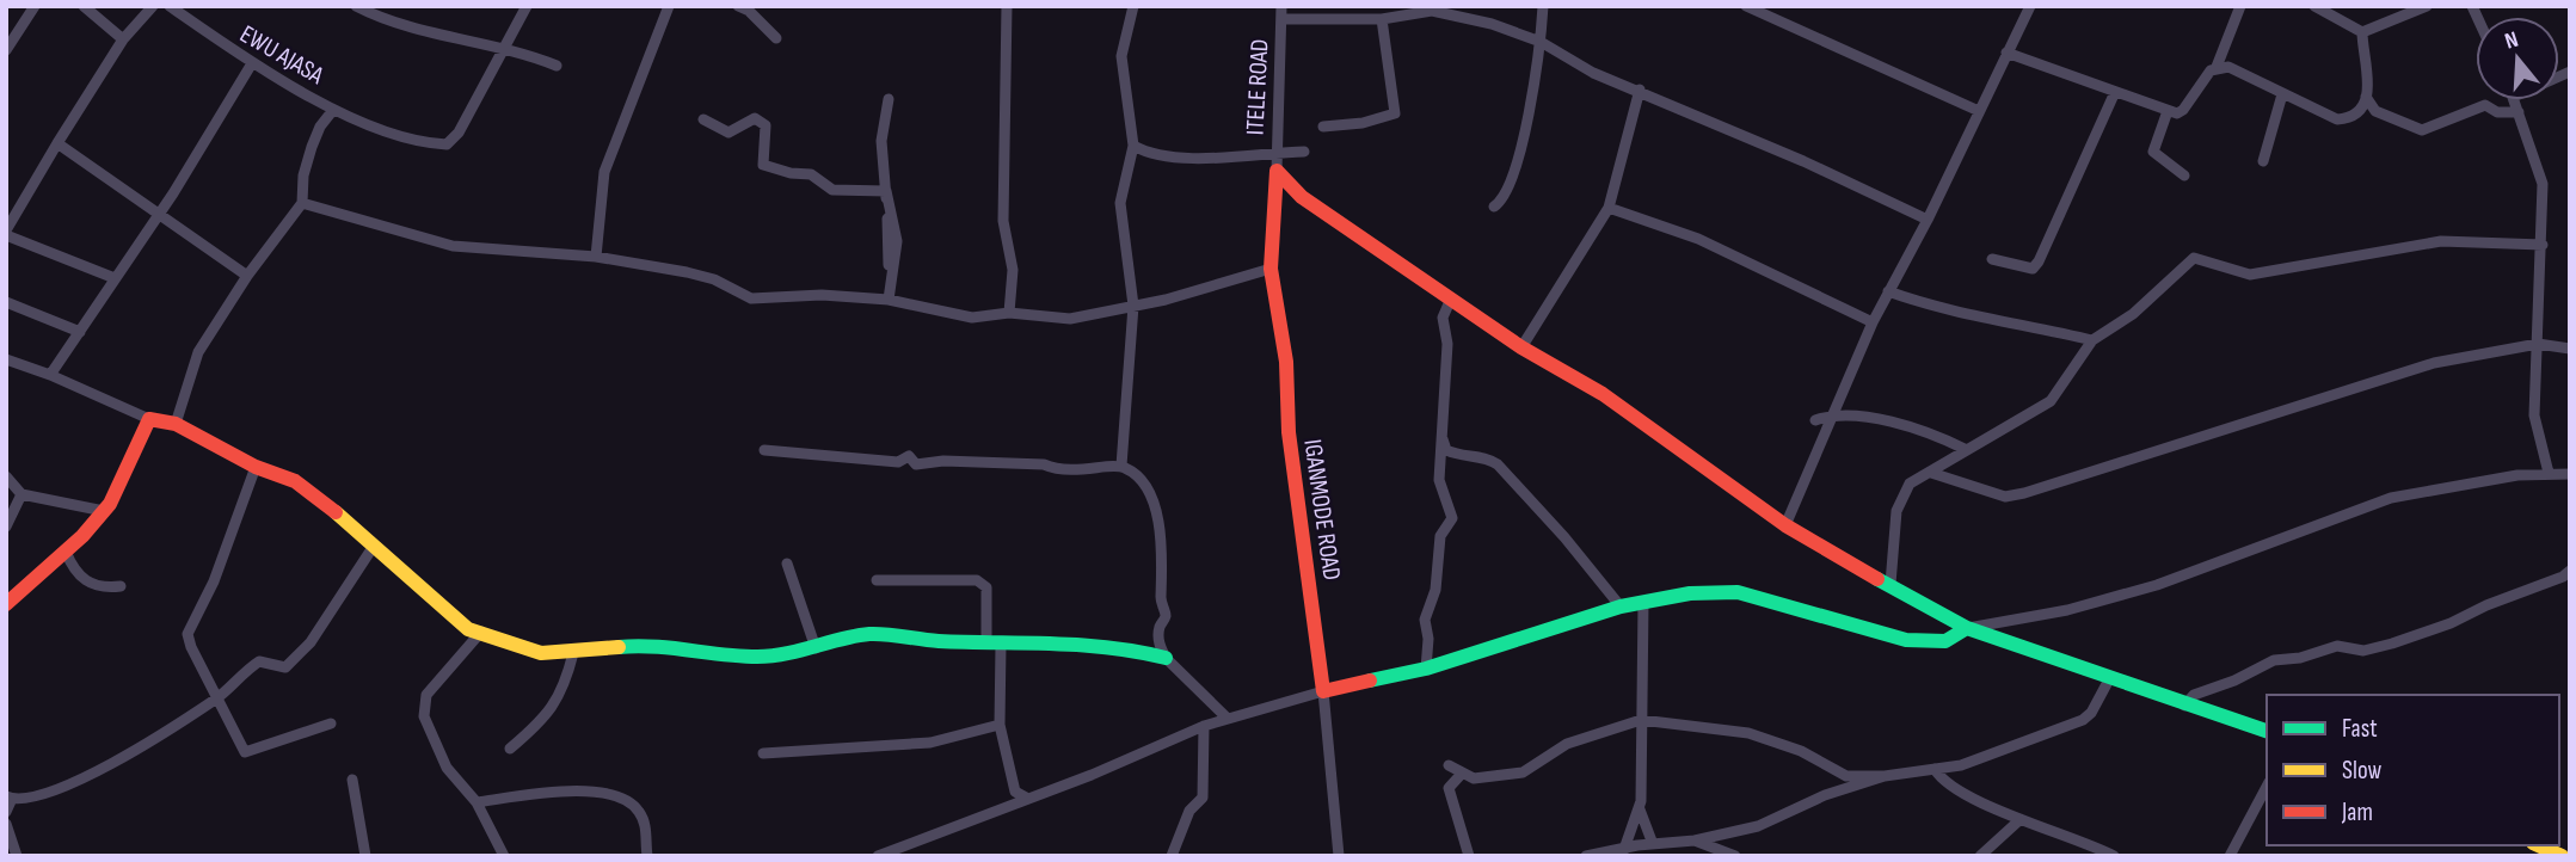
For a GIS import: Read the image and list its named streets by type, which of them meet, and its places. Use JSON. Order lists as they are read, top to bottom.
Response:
{
  "streets": {
    "street": ["EWU AJASA", "ITELE ROAD", "IGANMODE ROAD"]
  },
  "crossings": [
    ["ITELE ROAD", "IGANMODE ROAD"]
  ],
  "legend": ["Fast", "Slow", "Jam"],
  "north": "top"
}
